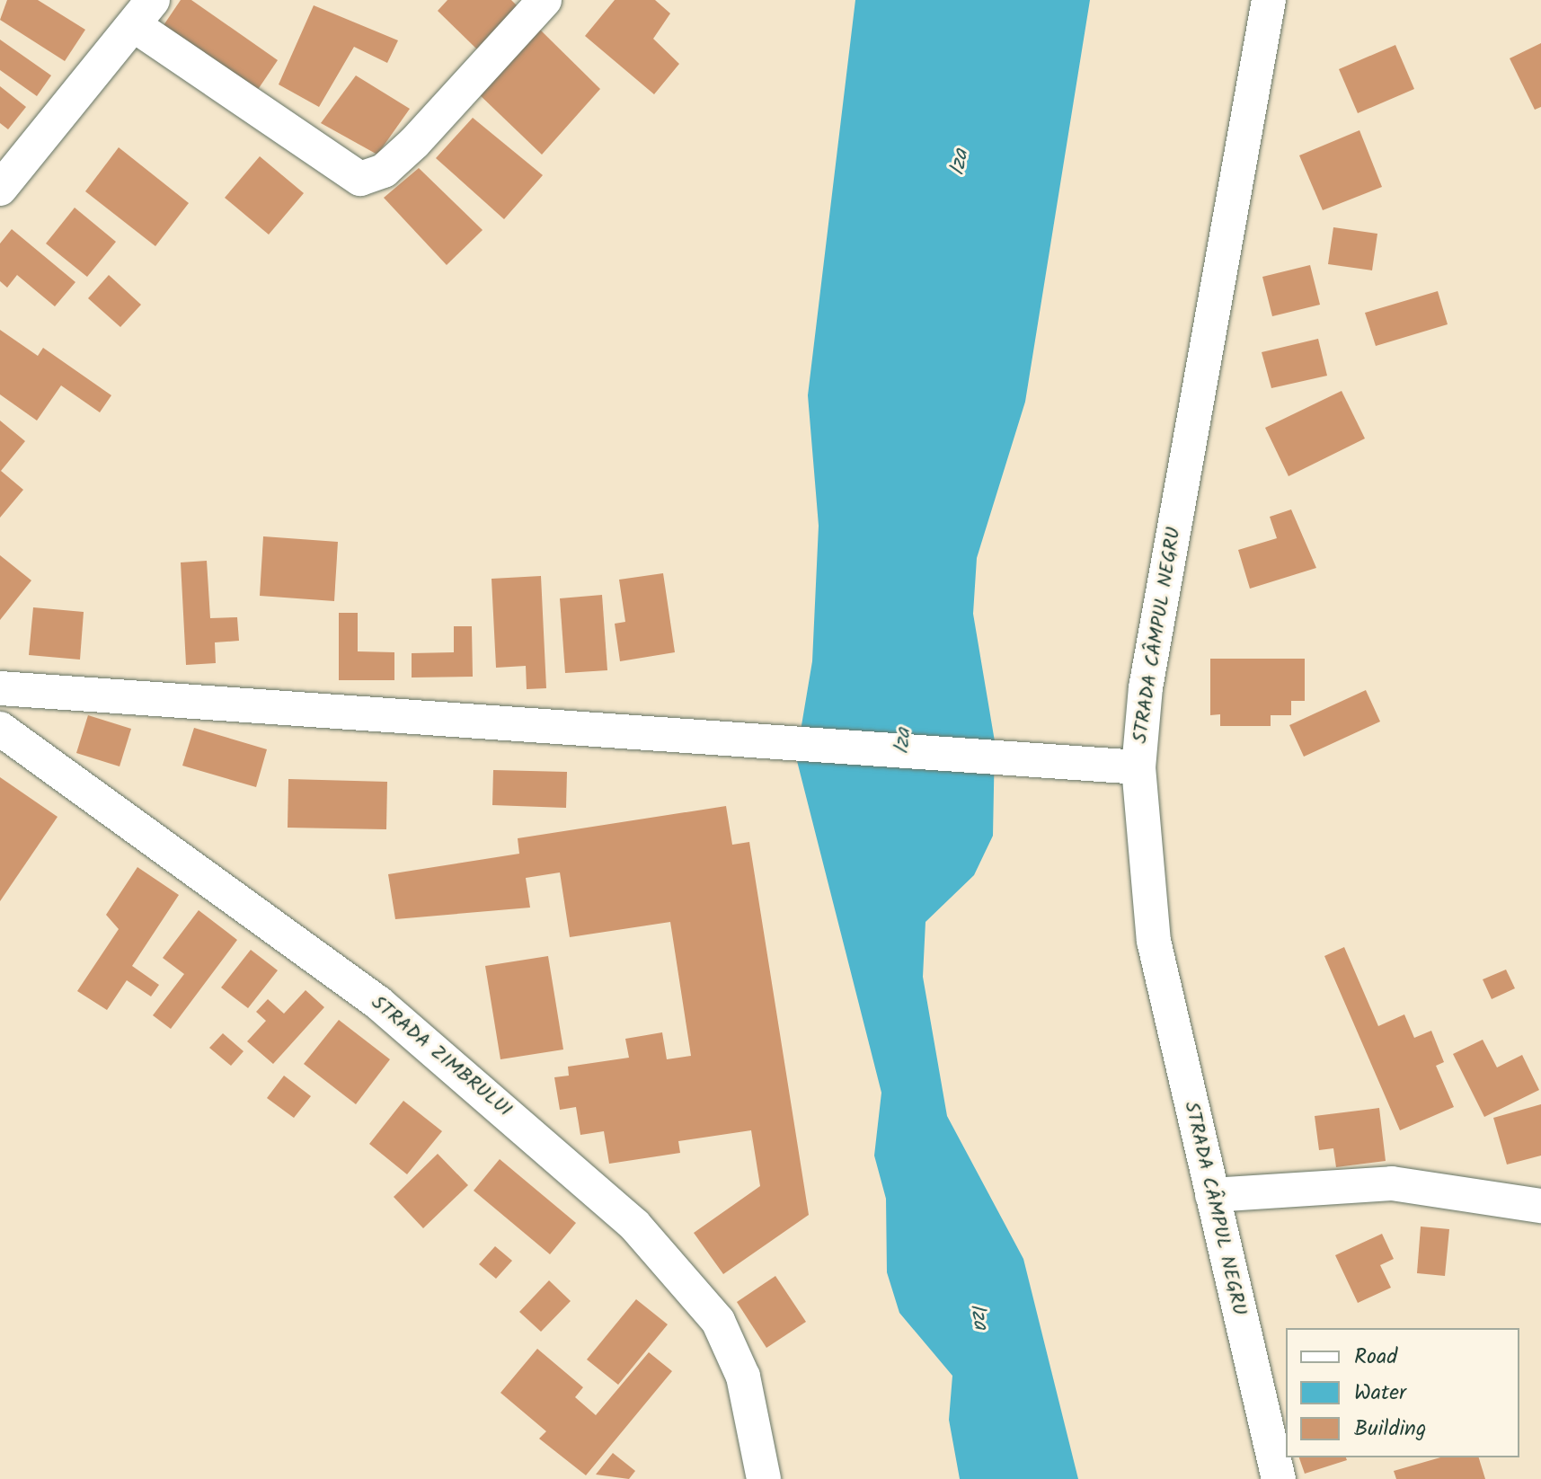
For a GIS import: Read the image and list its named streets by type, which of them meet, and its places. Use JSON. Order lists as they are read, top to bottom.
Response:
{
  "streets": {
    "street": ["STRADA CÂMPUL NEGRU", "STRADA ZIMBRULUI"]
  },
  "water": ["Iza"],
  "legend": ["Road", "Water", "Building"]
}
